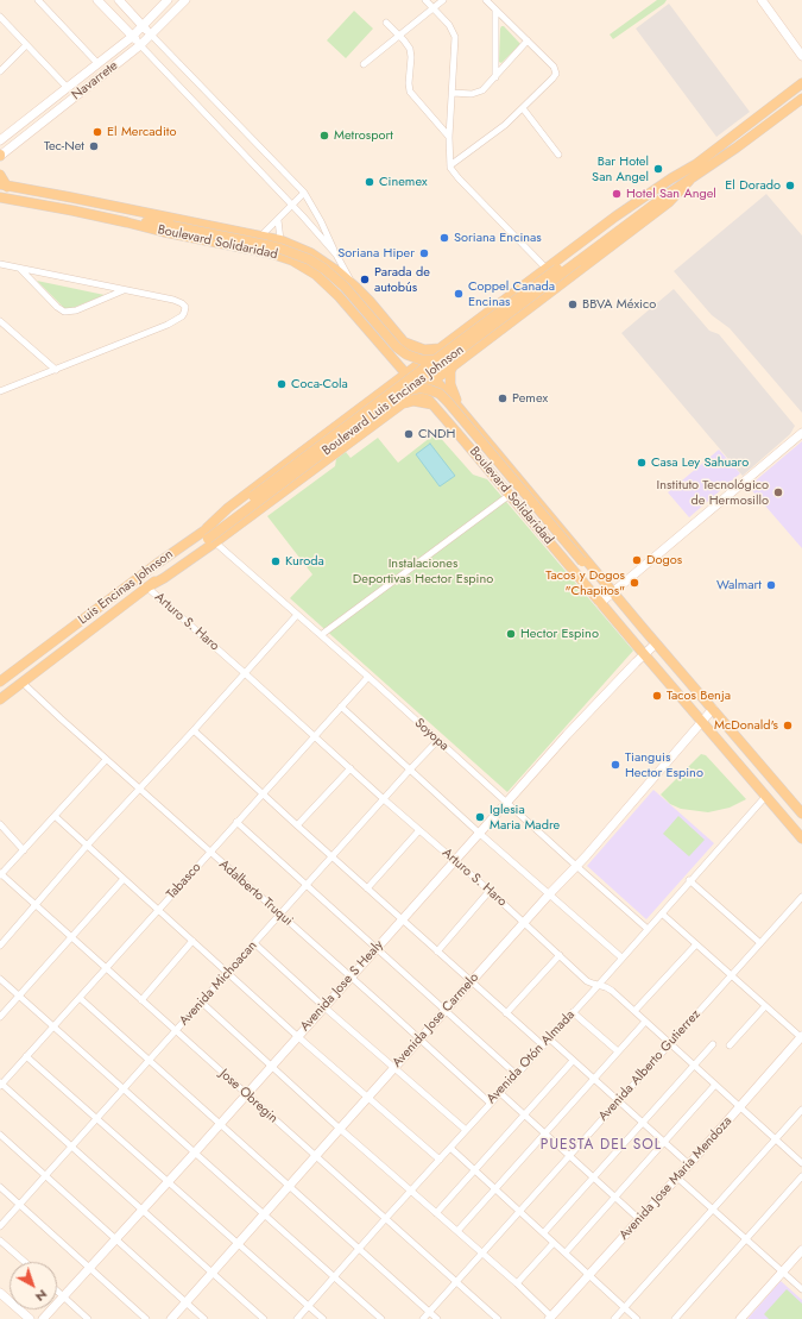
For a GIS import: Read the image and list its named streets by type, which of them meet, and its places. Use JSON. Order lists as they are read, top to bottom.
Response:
{
  "streets": {
    "main road": ["Boulevard Solidaridad", "Boulevard Luis Encinas Johnson", "Luis Encinas Johnson"],
    "street": [
      "Navarrete",
      "Arturo S. Haro",
      "Soyopa",
      "Tabasco",
      "Adalberto Truqui",
      "Avenida Michoacan",
      "Avenida Jose S Healy",
      "Avenida Jose Carmelo",
      "Avenida Otón Almada",
      "Avenida Alberto Gutierrez",
      "Jose Obregin",
      "Avenida Jose Maria Mendoza"
    ]
  },
  "crossings": [
    ["Boulevard Solidaridad", "Avenida Jose S Healy"],
    ["Boulevard Solidaridad", "Avenida Jose Carmelo"],
    ["Boulevard Solidaridad", "Avenida Otón Almada"],
    ["Boulevard Luis Encinas Johnson", "Luis Encinas Johnson"],
    ["Boulevard Luis Encinas Johnson", "Soyopa"],
    ["Luis Encinas Johnson", "Arturo S. Haro"],
    ["Luis Encinas Johnson", "Soyopa"],
    ["Luis Encinas Johnson", "Adalberto Truqui"],
    ["Arturo S. Haro", "Tabasco"],
    ["Arturo S. Haro", "Avenida Michoacan"],
    ["Arturo S. Haro", "Avenida Jose S Healy"],
    ["Arturo S. Haro", "Avenida Jose Carmelo"],
    ["Arturo S. Haro", "Avenida Otón Almada"],
    ["Arturo S. Haro", "Avenida Alberto Gutierrez"],
    ["Arturo S. Haro", "Avenida Jose Maria Mendoza"],
    ["Soyopa", "Tabasco"],
    ["Soyopa", "Avenida Michoacan"],
    ["Soyopa", "Avenida Jose S Healy"],
    ["Soyopa", "Avenida Jose Carmelo"],
    ["Soyopa", "Avenida Otón Almada"],
    ["Tabasco", "Adalberto Truqui"],
    ["Tabasco", "Jose Obregin"],
    ["Adalberto Truqui", "Avenida Michoacan"],
    ["Adalberto Truqui", "Avenida Jose S Healy"],
    ["Adalberto Truqui", "Avenida Jose Carmelo"],
    ["Adalberto Truqui", "Avenida Otón Almada"],
    ["Avenida Michoacan", "Jose Obregin"],
    ["Avenida Jose S Healy", "Jose Obregin"],
    ["Avenida Jose Carmelo", "Jose Obregin"],
    ["Avenida Otón Almada", "Jose Obregin"],
    ["Avenida Alberto Gutierrez", "Jose Obregin"]
  ],
  "districts": ["PUESTA DEL SOL"],
  "parks": ["Instalaciones Deportivas Hector Espino"],
  "places": [
    "El Mercadito",
    "Metrosport",
    "Tec-Net",
    "Bar Hotel San Angel",
    "Cinemex",
    "El Dorado",
    "Hotel San Angel",
    "Soriana Encinas",
    "Soriana Hiper",
    "Parada de autobús",
    "Coppel Canada Encinas",
    "BBVA México",
    "Coca-Cola",
    "Pemex",
    "CNDH",
    "Casa Ley Sahuaro",
    "Instituto Tecnológico de Hermosillo",
    "Dogos",
    "Kuroda",
    "Tacos y Dogos \"Chapitos\"",
    "Walmart",
    "Hector Espino",
    "Tacos Benja",
    "McDonald's",
    "Tianguis Hector Espino",
    "Iglesia Maria Madre"
  ],
  "north": "bottom right"
}
